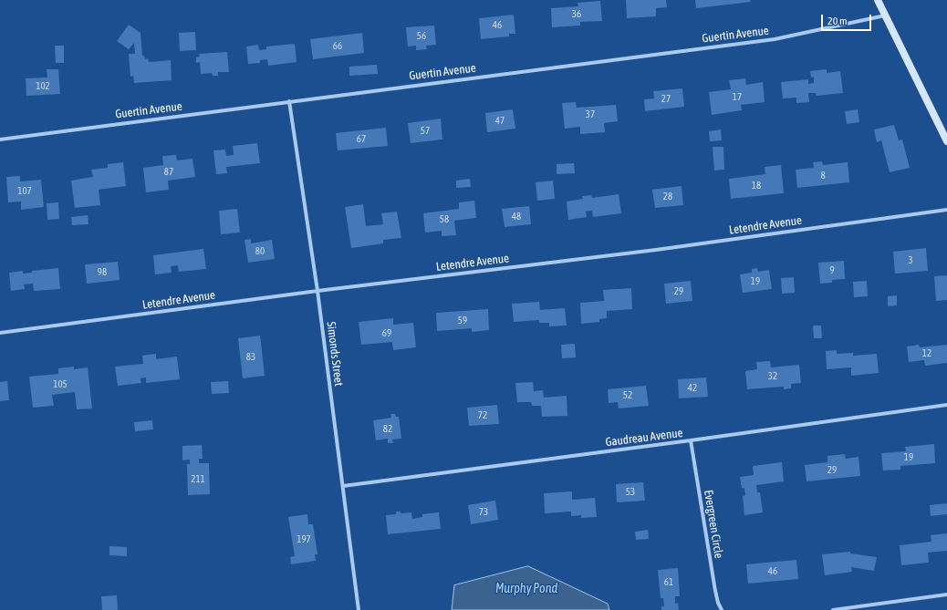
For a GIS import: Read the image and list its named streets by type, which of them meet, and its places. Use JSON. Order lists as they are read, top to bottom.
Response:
{
  "streets": {
    "street": [
      "Guertin Avenue",
      "Letendre Avenue",
      "Simonds Street",
      "Gaudreau Avenue",
      "Evergreen Circle"
    ]
  },
  "crossings": [
    ["Guertin Avenue", "Simonds Street"],
    ["Letendre Avenue", "Simonds Street"],
    ["Simonds Street", "Gaudreau Avenue"],
    ["Gaudreau Avenue", "Evergreen Circle"]
  ],
  "water": ["Murphy Pond"],
  "house_numbers": [
    "36",
    "46",
    "56",
    "66",
    "102",
    "17",
    "27",
    "37",
    "47",
    "57",
    "67",
    "87",
    "8",
    "18",
    "107",
    "28",
    "48",
    "58",
    "80",
    "3",
    "9",
    "98",
    "19",
    "29",
    "59",
    "69",
    "12",
    "83",
    "32",
    "105",
    "42",
    "52",
    "72",
    "82",
    "19",
    "29",
    "211",
    "53",
    "73",
    "197",
    "46",
    "61"
  ],
  "scale_bar": "20 m"
}
